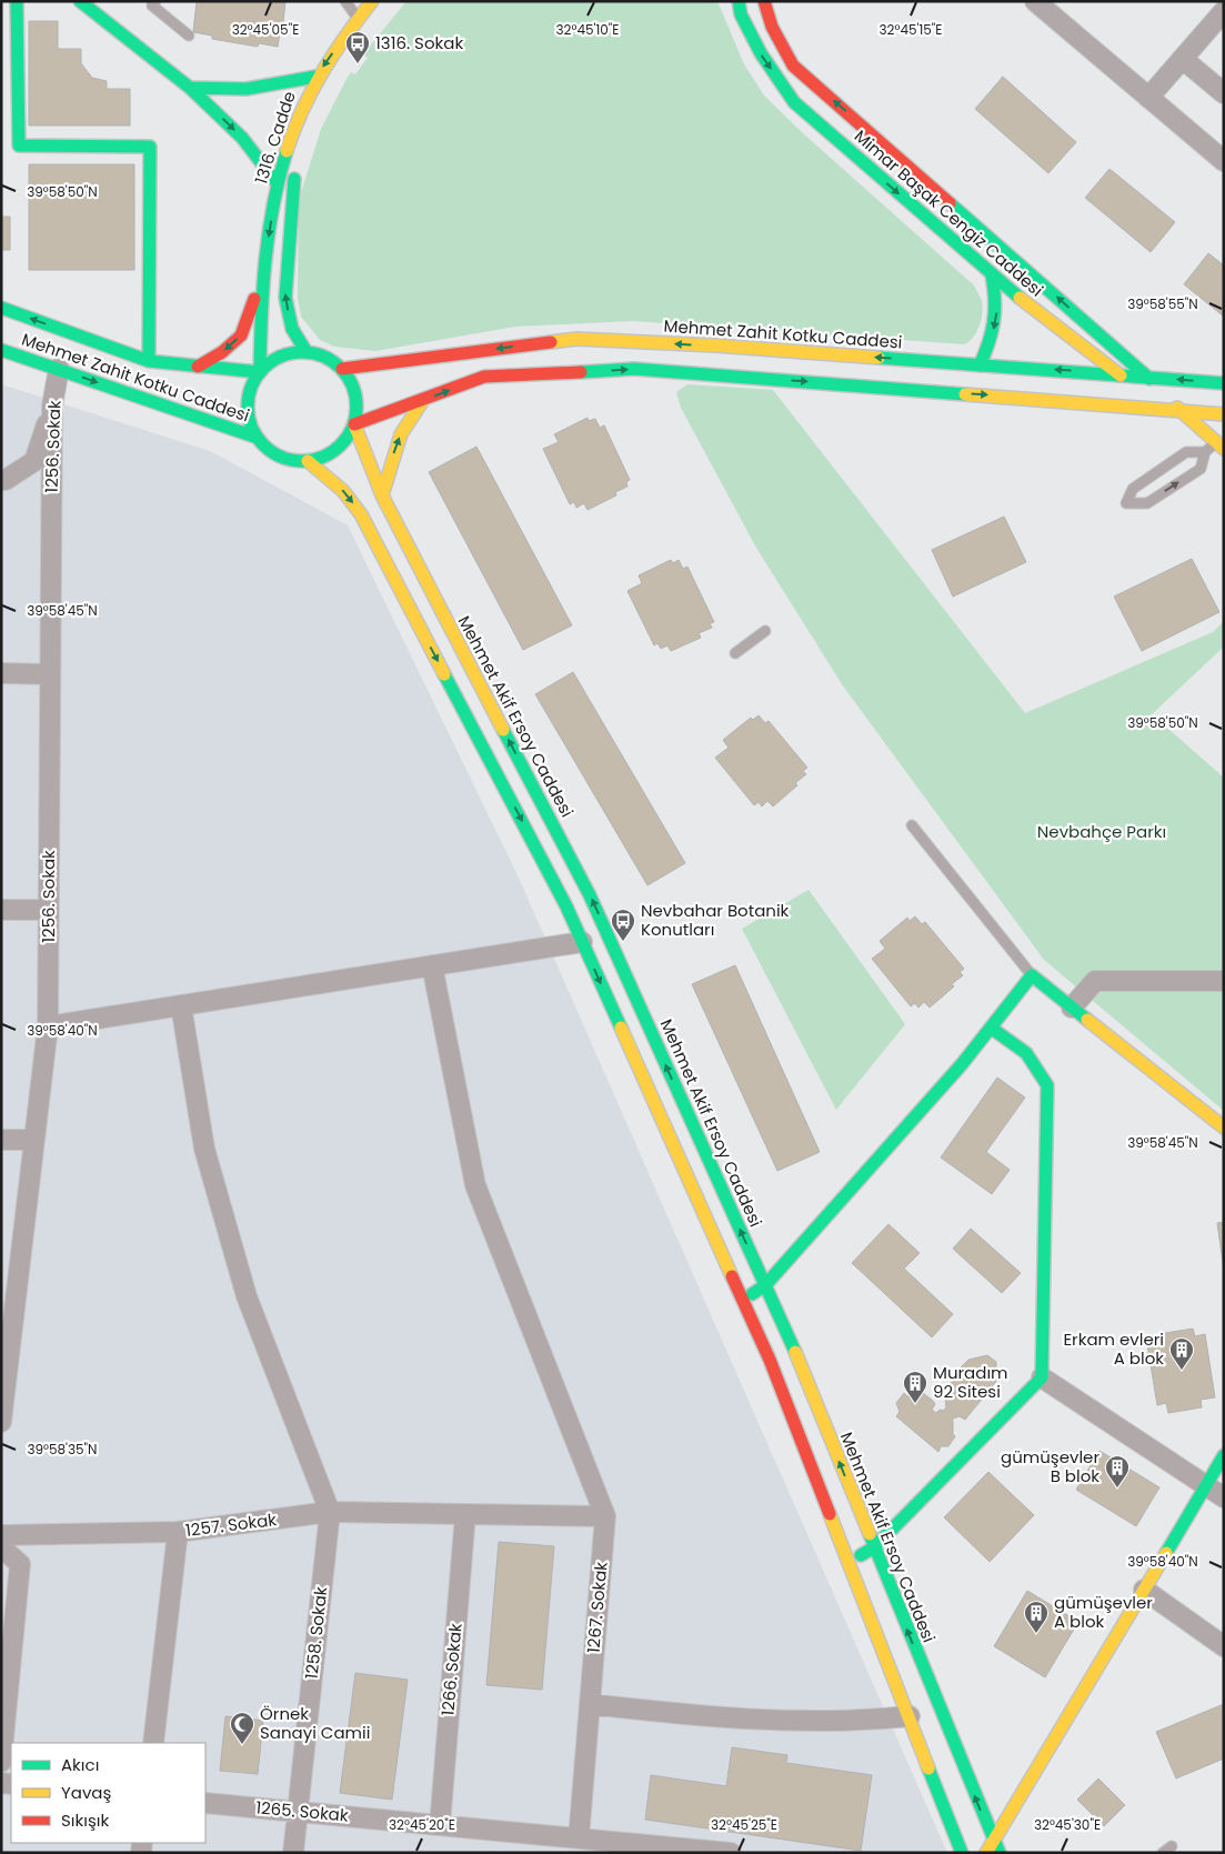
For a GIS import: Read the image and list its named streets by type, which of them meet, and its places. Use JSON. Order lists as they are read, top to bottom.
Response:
{
  "streets": {
    "main road": [
      "1316. Cadde",
      "Mimar Başak Cengiz Caddesi",
      "Mehmet Zahit Kotku Caddesi",
      "Mehmet Akif Ersoy Caddesi"
    ],
    "street": [
      "1256. Sokak",
      "1257. Sokak",
      "1267. Sokak",
      "1258. Sokak",
      "1266. Sokak",
      "1265. Sokak"
    ]
  },
  "crossings": [
    ["1316. Cadde", "Mehmet Zahit Kotku Caddesi"],
    ["1316. Cadde", "Mehmet Akif Ersoy Caddesi"],
    ["Mimar Başak Cengiz Caddesi", "Mehmet Zahit Kotku Caddesi"],
    ["Mehmet Zahit Kotku Caddesi", "1256. Sokak"],
    ["Mehmet Zahit Kotku Caddesi", "Mehmet Akif Ersoy Caddesi"],
    ["1257. Sokak", "1258. Sokak"],
    ["1257. Sokak", "1266. Sokak"],
    ["1267. Sokak", "1265. Sokak"],
    ["1258. Sokak", "1265. Sokak"],
    ["1266. Sokak", "1265. Sokak"]
  ],
  "parks": ["Nevbahçe Parkı"],
  "places": {
    "bus stop": ["1316. Sokak", "Nevbahar Botanik Konutları"],
    "building": [
      "Erkam evleri A blok",
      "Muradım 92 Sitesi",
      "gümüşevler B blok",
      "gümüşevler A blok"
    ],
    "mosque": ["Örnek Sanayi Camii"]
  },
  "legend": ["Akıcı", "Yavaş", "Sıkışık"],
  "coordinates": [
    "32°45'10\"E",
    "32°45'15\"E",
    "32°45'05\"E",
    "39°58'50\"N",
    "39°58'55\"N",
    "39°58'45\"N",
    "39°58'40\"N",
    "39°58'35\"N",
    "32°45'20\"E",
    "32°45'25\"E",
    "32°45'30\"E"
  ]
}
